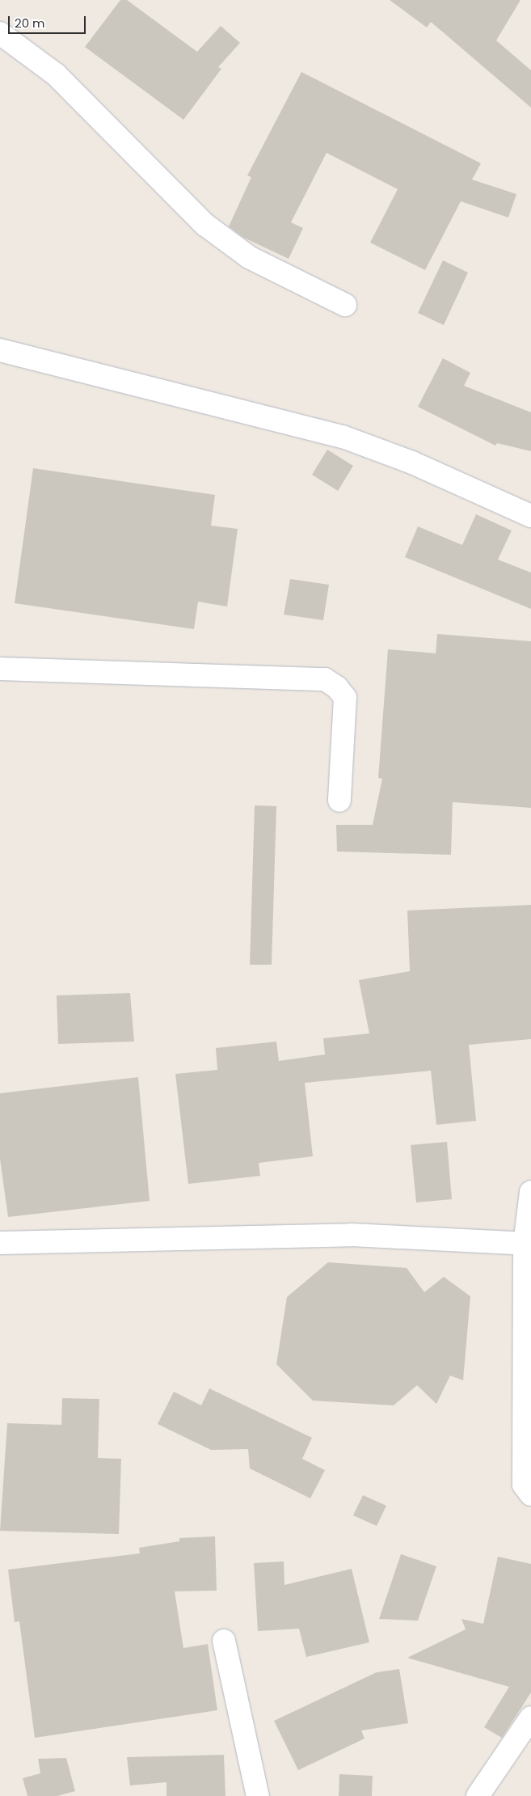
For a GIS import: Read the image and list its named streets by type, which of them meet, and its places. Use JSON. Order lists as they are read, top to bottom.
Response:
{
  "scale_bar": "20 m"
}
